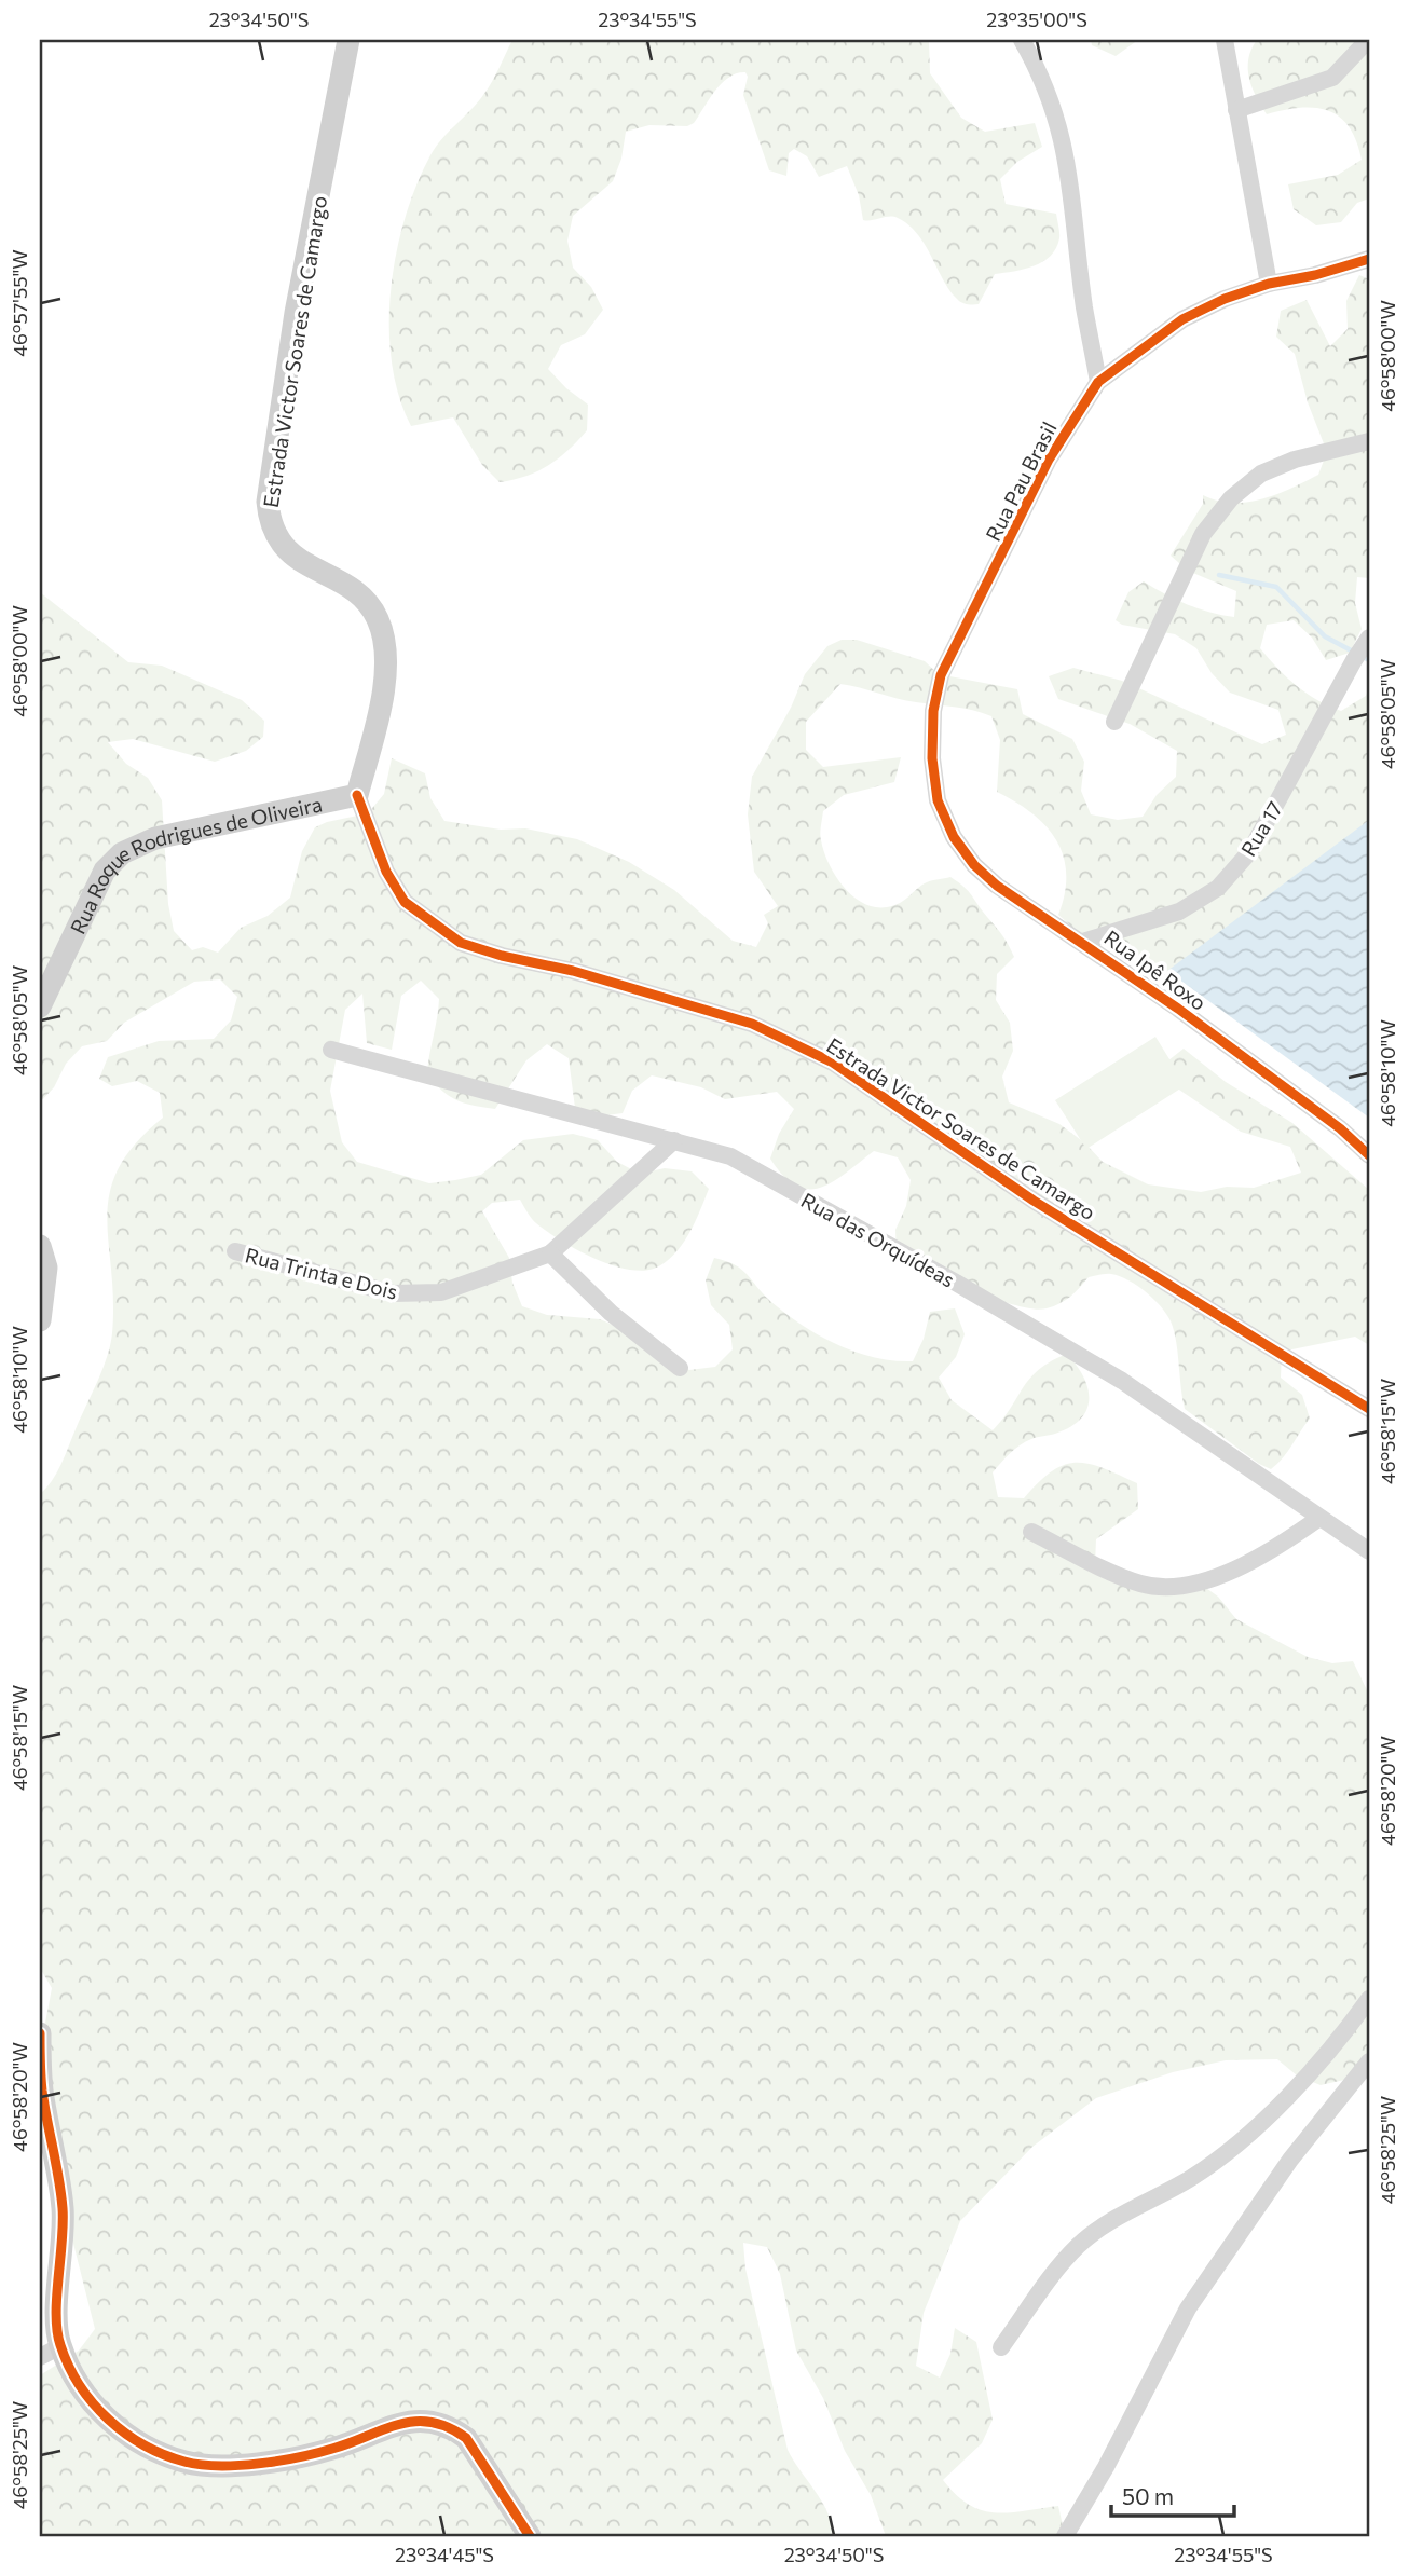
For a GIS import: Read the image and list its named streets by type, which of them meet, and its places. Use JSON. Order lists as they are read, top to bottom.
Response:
{
  "streets": {
    "main road": ["Estrada Victor Soares de Camargo", "Rua Roque Rodrigues de Oliveira"],
    "street": [
      "Rua Pau Brasil",
      "Rua 17",
      "Rua Ipê Roxo",
      "Rua das Orquídeas",
      "Rua Trinta e Dois"
    ]
  },
  "crossings": [
    ["Estrada Victor Soares de Camargo", "Rua Roque Rodrigues de Oliveira"],
    ["Rua Pau Brasil", "Rua Ipê Roxo"],
    ["Rua 17", "Rua Ipê Roxo"],
    ["Rua das Orquídeas", "Rua Trinta e Dois"]
  ],
  "scale_bar": "50 m",
  "coordinates": [
    "23°34'50\"S",
    "23°34'55\"S",
    "23°35'00\"S",
    "46°57'55\"W",
    "46°58'00\"W",
    "46°58'05\"W",
    "46°58'10\"W",
    "46°58'15\"W",
    "46°58'20\"W",
    "46°58'25\"W",
    "23°34'45\"S"
  ]
}
